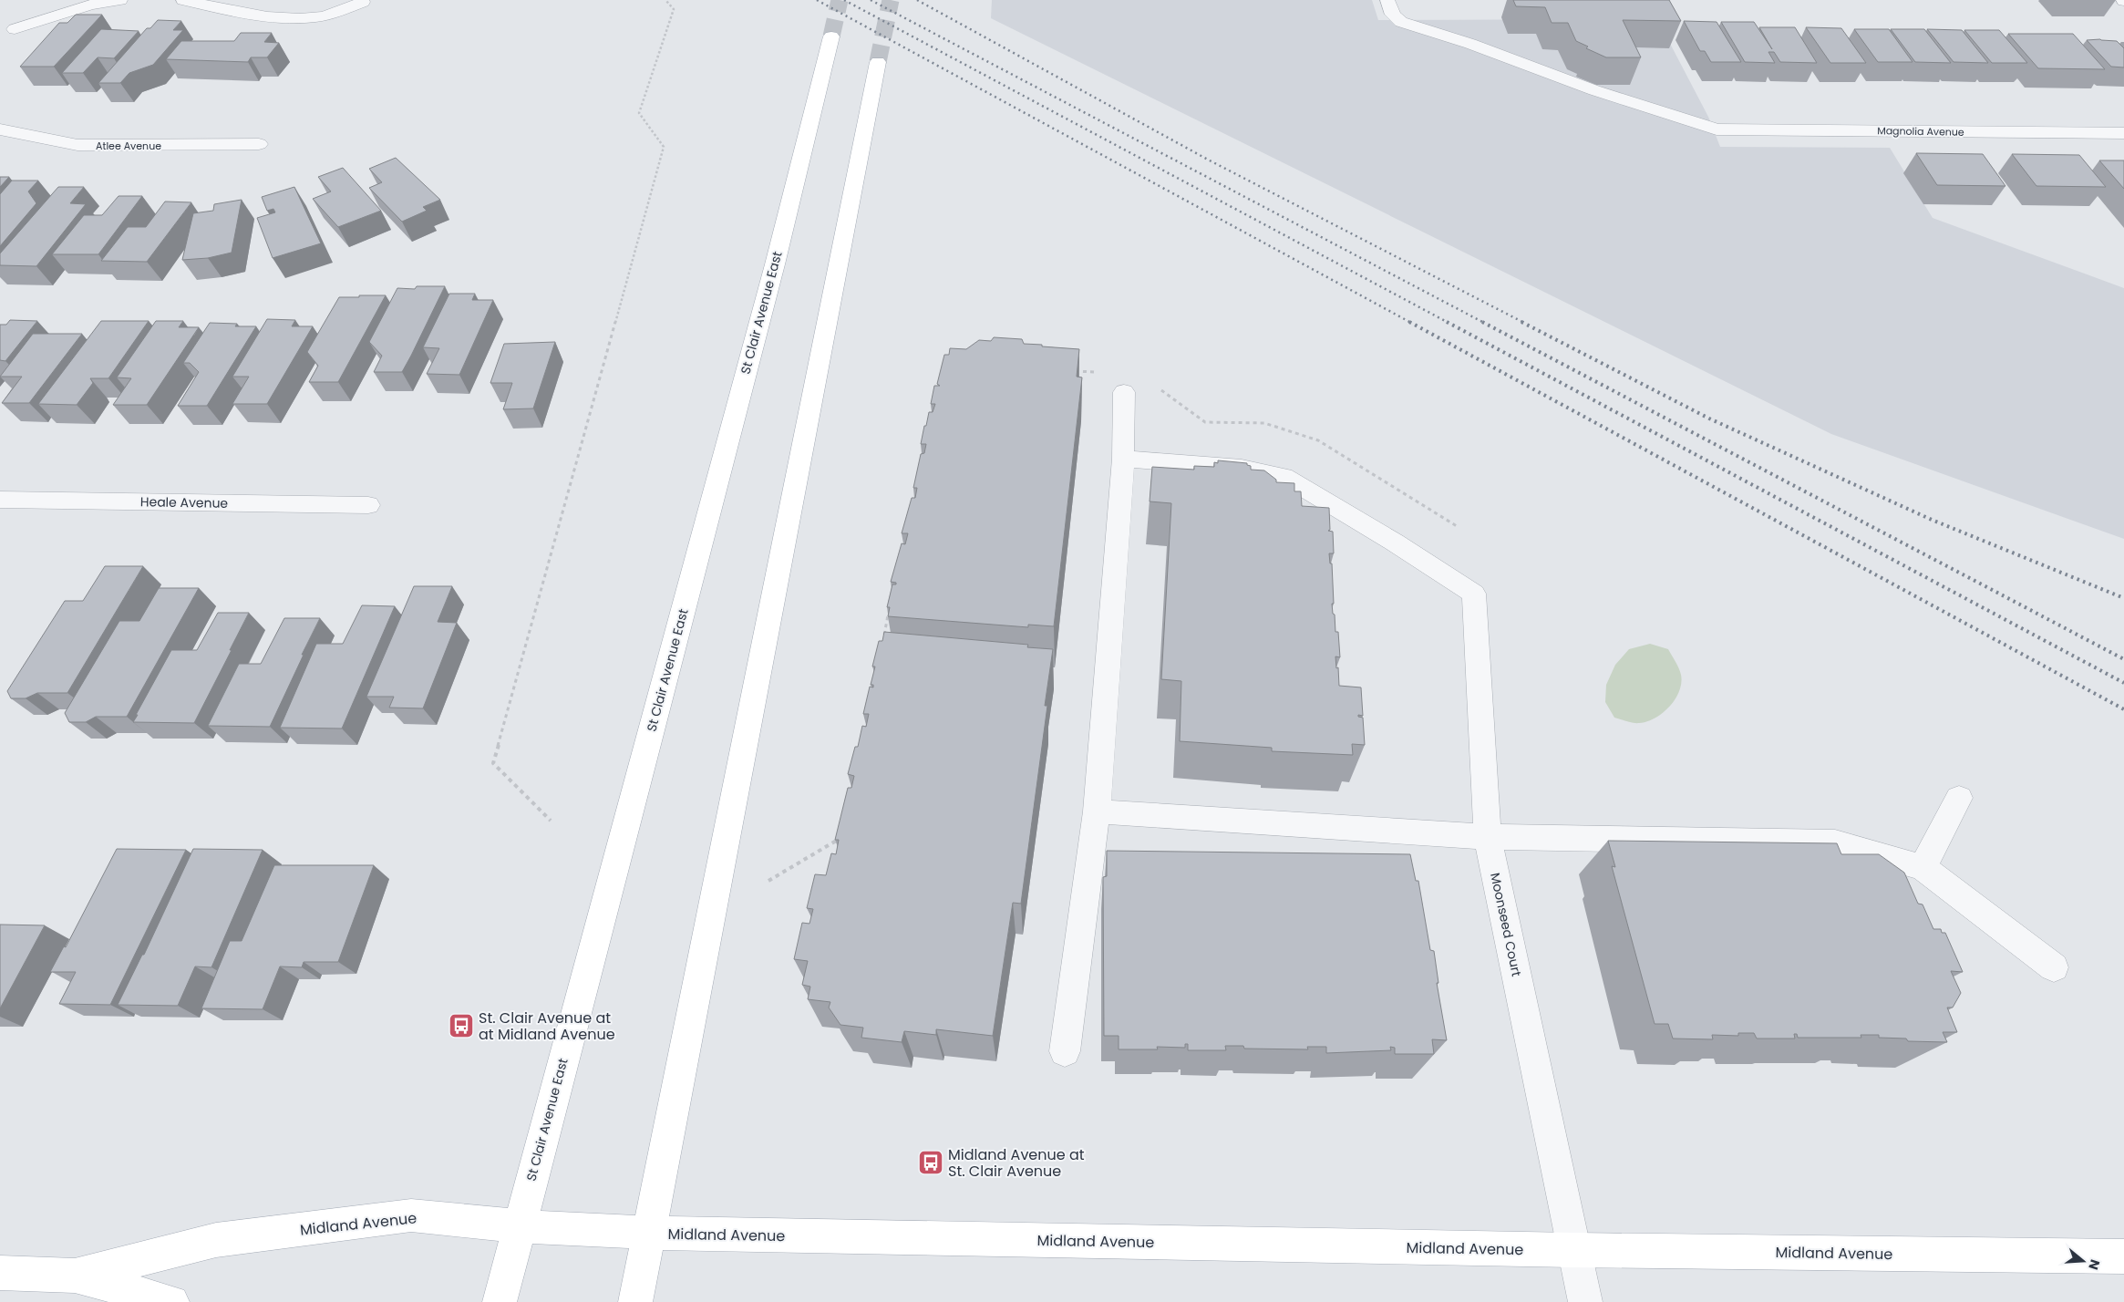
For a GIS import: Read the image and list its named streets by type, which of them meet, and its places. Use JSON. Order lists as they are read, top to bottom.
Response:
{
  "streets": {
    "main road": ["St Clair Avenue East", "Midland Avenue"],
    "street": [
      "Magnolia Avenue",
      "Atlee Avenue",
      "Heale Avenue",
      "Moonseed Court"
    ]
  },
  "crossings": [
    ["St Clair Avenue East", "Midland Avenue"],
    ["Moonseed Court", "Midland Avenue"]
  ],
  "places": {
    "bus stop": ["St. Clair Avenue at at Midland Avenue", "Midland Avenue at St. Clair Avenue"]
  },
  "north": "right"
}
